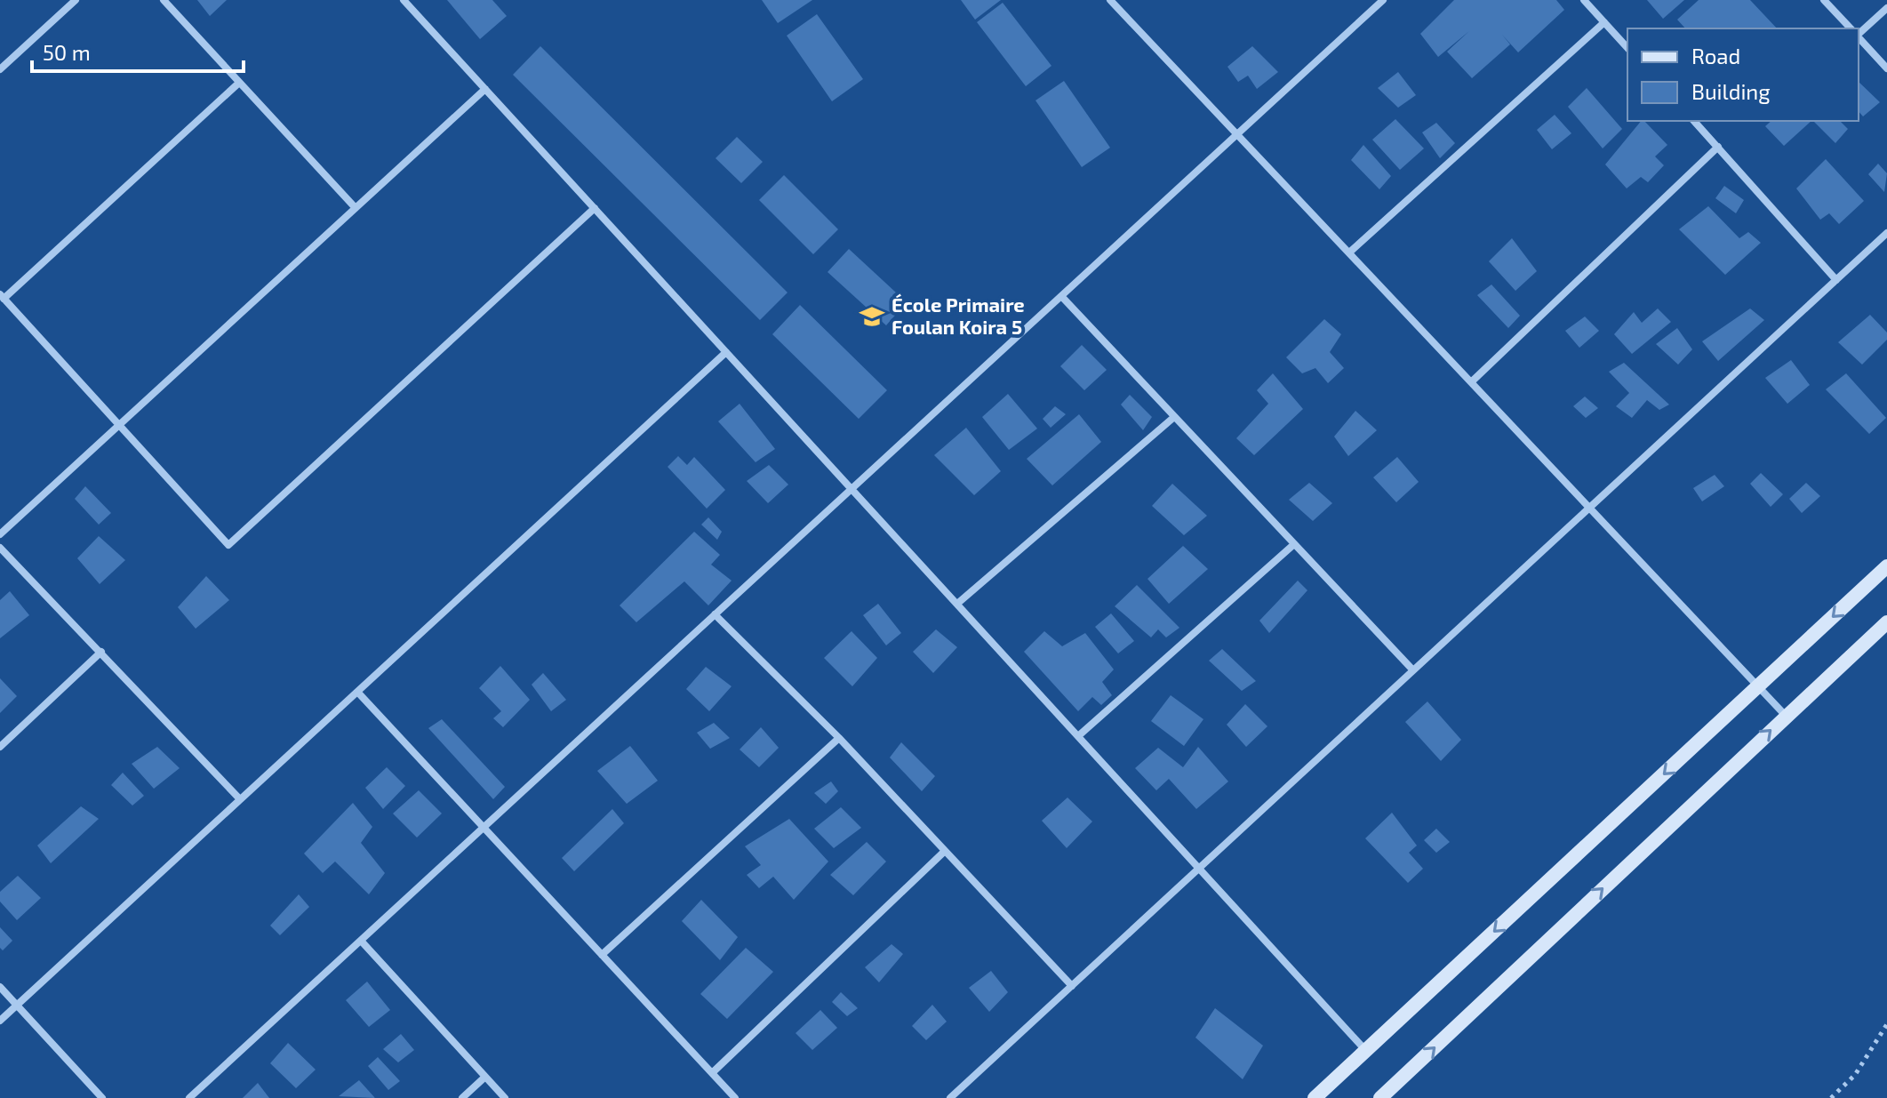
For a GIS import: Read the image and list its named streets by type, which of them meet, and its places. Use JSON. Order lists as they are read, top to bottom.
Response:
{
  "places": {
    "school or university": ["École Primaire Foulan Koira 5"]
  },
  "legend": ["Road", "Building"],
  "scale_bar": "50 m"
}
